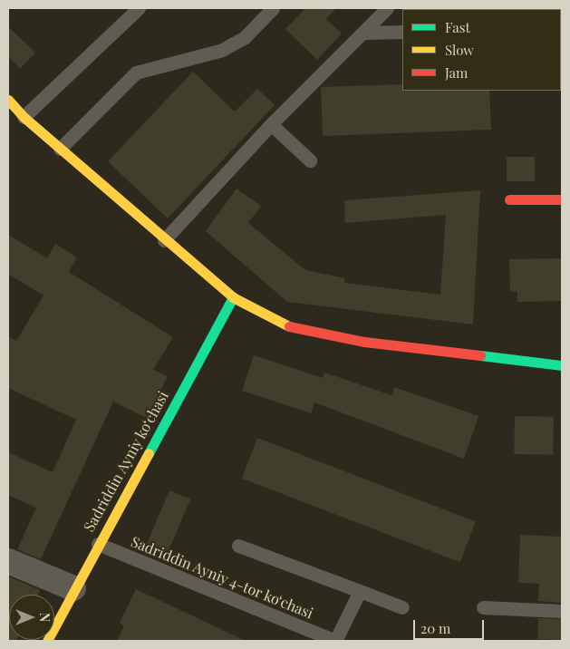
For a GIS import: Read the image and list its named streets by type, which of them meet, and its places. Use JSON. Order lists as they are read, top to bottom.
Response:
{
  "streets": {
    "street": ["Sadriddin Ayniy koʻchasi"],
    "lane": ["Sadriddin Ayniy 4-tor koʻchasi"]
  },
  "crossings": [
    ["Sadriddin Ayniy koʻchasi", "Sadriddin Ayniy 4-tor koʻchasi"]
  ],
  "legend": ["Fast", "Slow", "Jam"],
  "scale_bar": "20 m",
  "north": "right"
}
